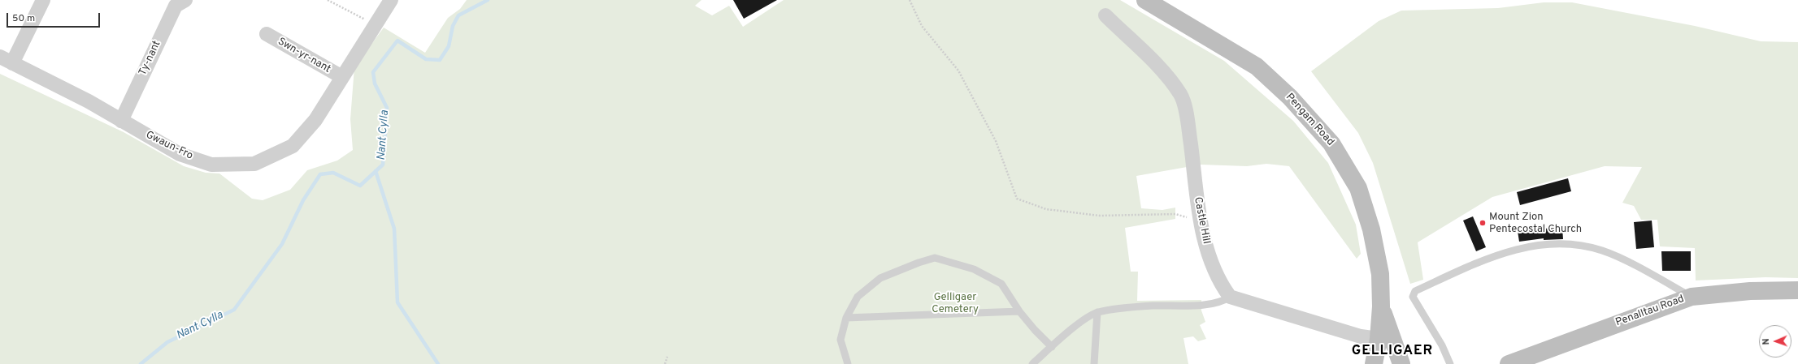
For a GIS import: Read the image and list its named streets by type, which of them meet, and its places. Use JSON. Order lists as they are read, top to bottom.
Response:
{
  "streets": {
    "main road": ["Pengam Road", "Penalltau Road"],
    "street": [
      "Swn-yr-nant",
      "Ty-nant",
      "Gwaun-Fro",
      "Castle Hill"
    ]
  },
  "crossings": [
    ["Swn-yr-nant", "Gwaun-Fro"],
    ["Ty-nant", "Gwaun-Fro"]
  ],
  "districts": ["GELLIGAER"],
  "water": ["Nant Cylla"],
  "parks": ["Gelligaer Cemetery"],
  "places": ["Mount Zion Pentecostal Church"],
  "scale_bar": "50 m",
  "north": "left"
}
